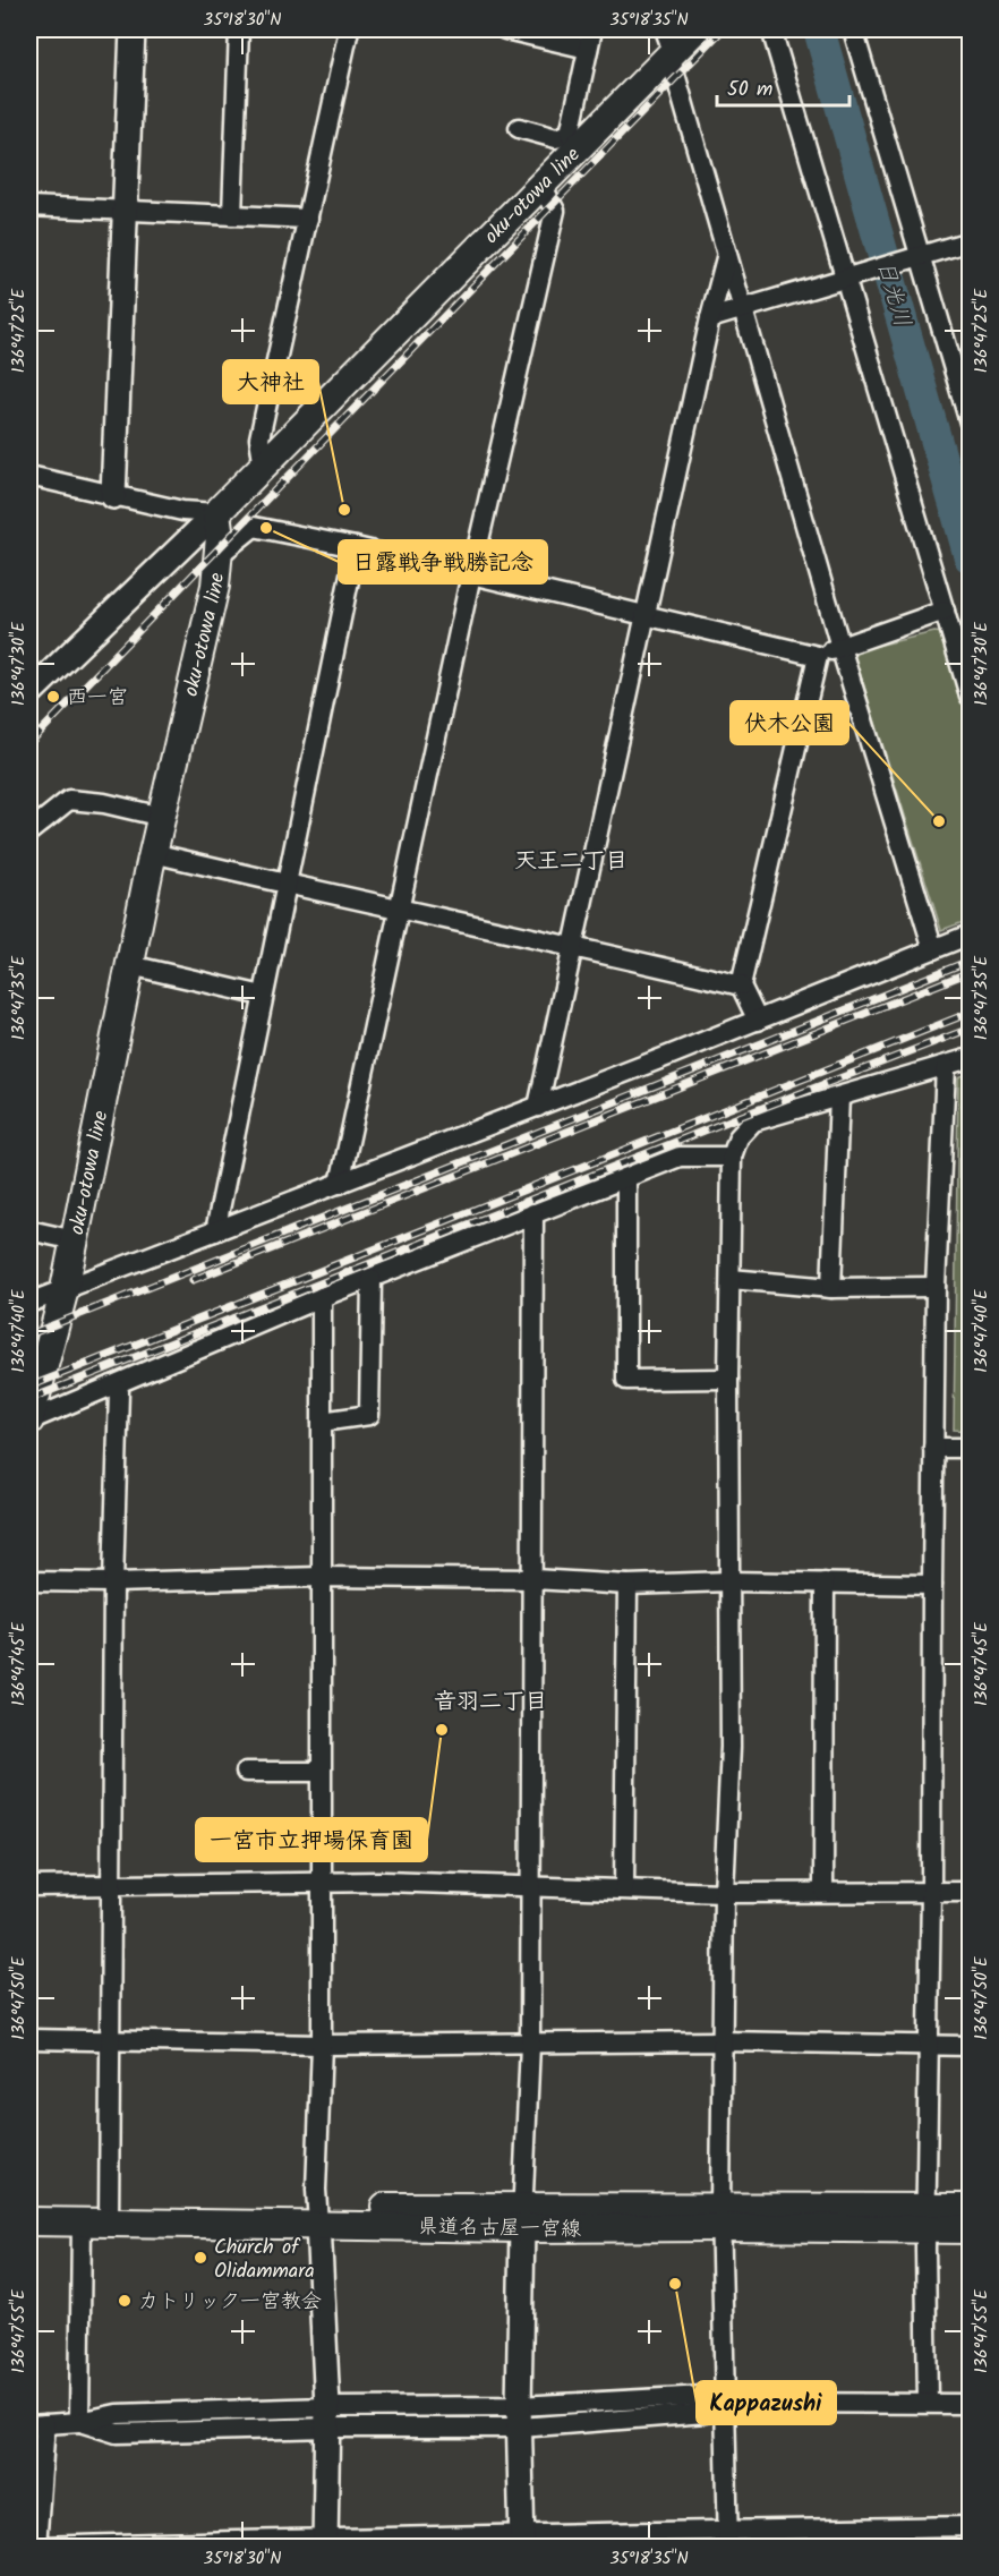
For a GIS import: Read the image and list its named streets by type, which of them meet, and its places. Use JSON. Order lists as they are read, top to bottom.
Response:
{
  "streets": {
    "main road": ["oku-otowa line", "県道名古屋一宮線"]
  },
  "districts": ["天王二丁目", "音羽二丁目"],
  "water": ["日光川"],
  "places": [
    "大神社",
    "日露戦争戦勝記念",
    "西一宮",
    "伏木公園",
    "一宮市立押場保育園",
    "Church of Olidammara",
    "Kappazushi",
    "カトリック一宮教会"
  ],
  "scale_bar": "50 m",
  "coordinates": [
    "35°18'30\"N",
    "35°18'35\"N",
    "136°47'25\"E",
    "136°47'30\"E",
    "136°47'35\"E",
    "136°47'40\"E",
    "136°47'45\"E",
    "136°47'50\"E",
    "136°47'55\"E"
  ]
}
